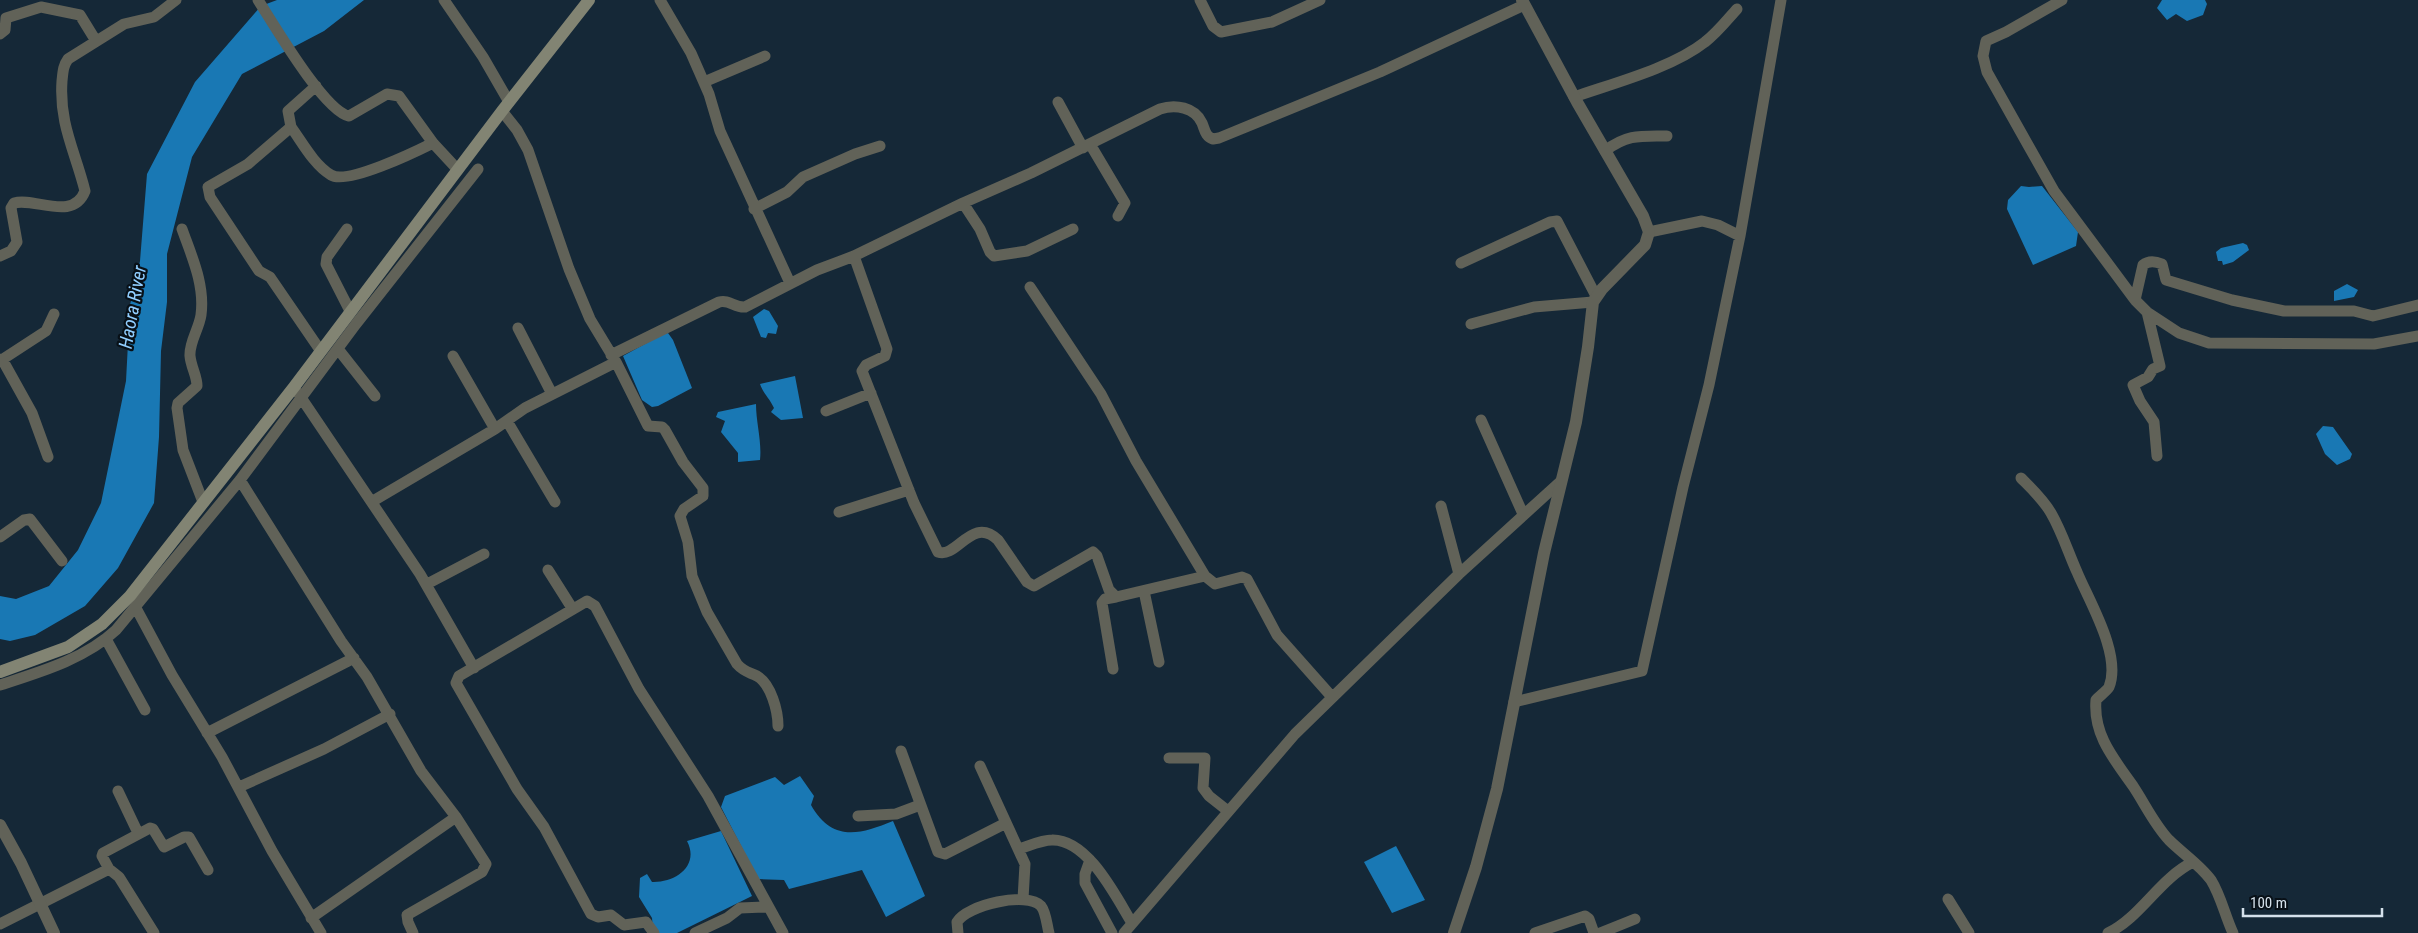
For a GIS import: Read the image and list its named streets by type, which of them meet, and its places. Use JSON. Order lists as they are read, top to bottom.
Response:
{
  "water": ["Haora River"],
  "scale_bar": "100 m"
}
